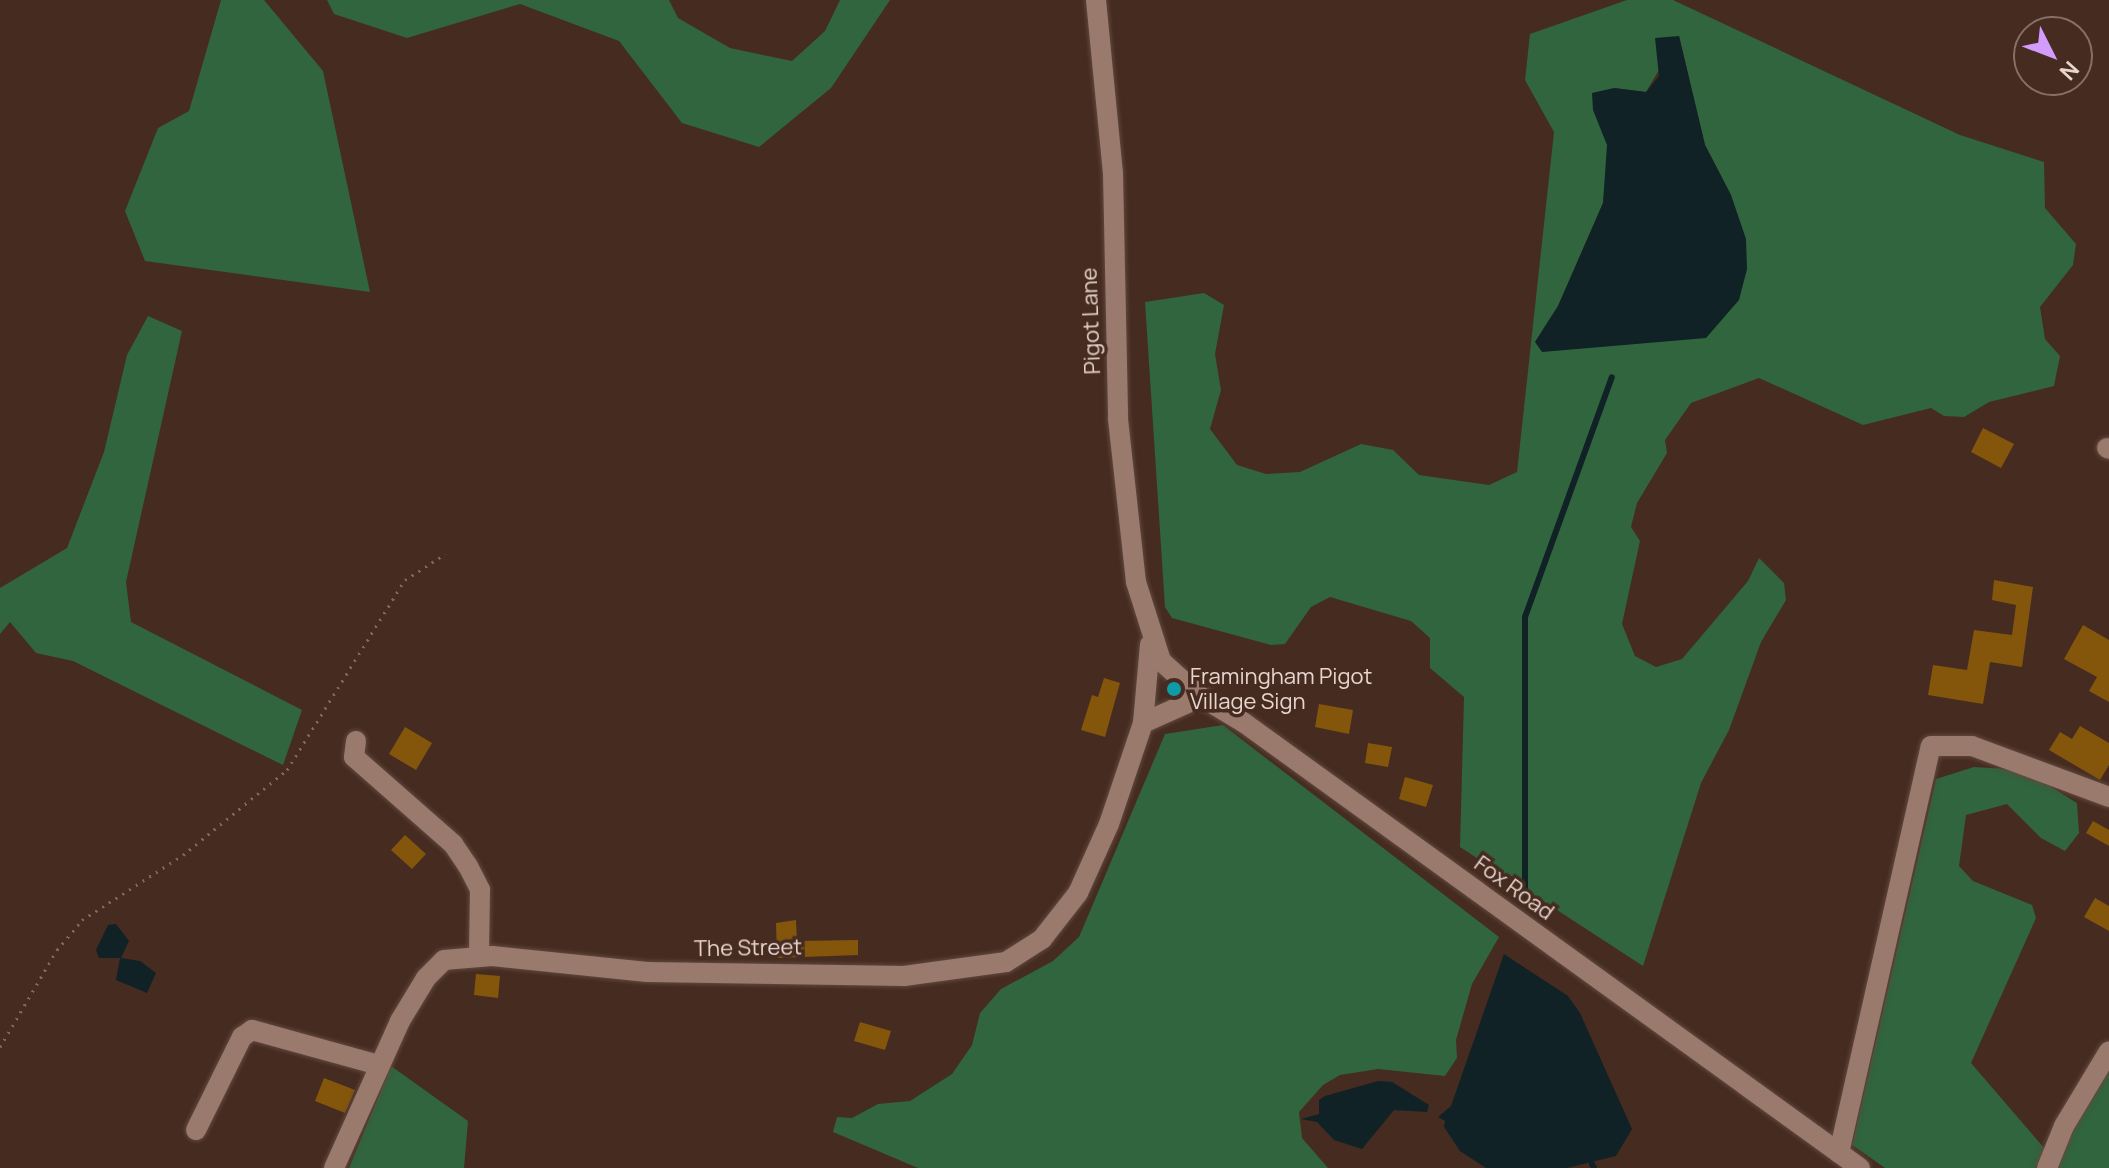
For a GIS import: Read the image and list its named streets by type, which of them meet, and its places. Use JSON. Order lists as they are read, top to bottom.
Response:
{
  "streets": {
    "street": ["Pigot Lane", "Fox Road", "The Street"]
  },
  "crossings": [
    ["Pigot Lane", "Fox Road"],
    ["Pigot Lane", "The Street"],
    ["Fox Road", "The Street"]
  ],
  "places": ["Framingham Pigot Village Sign"],
  "north": "bottom right"
}
